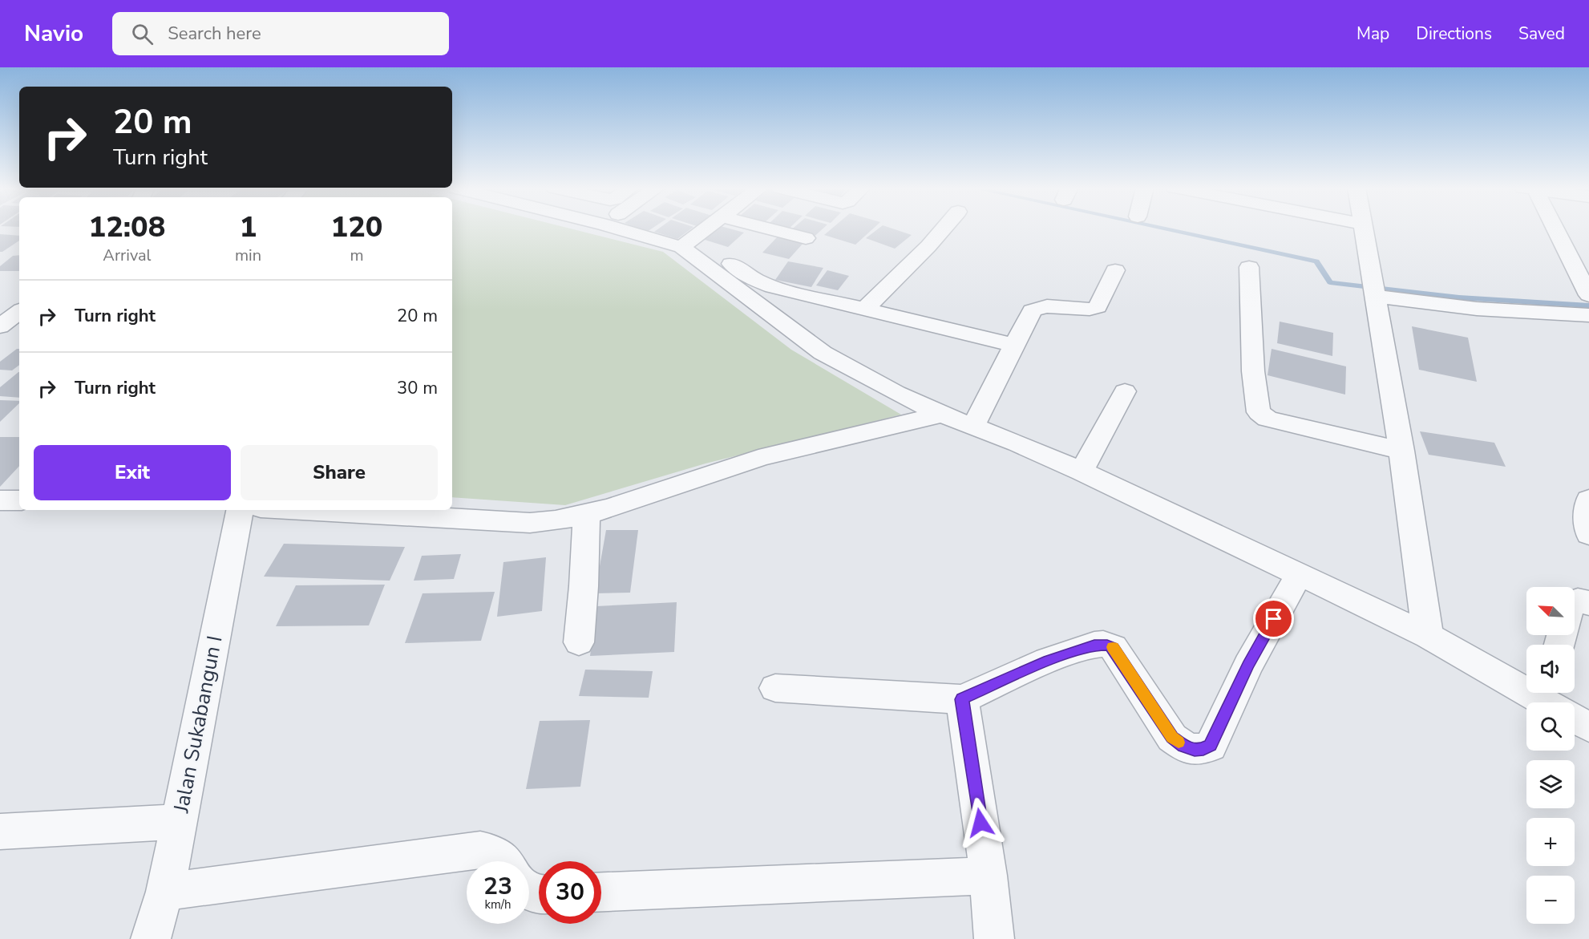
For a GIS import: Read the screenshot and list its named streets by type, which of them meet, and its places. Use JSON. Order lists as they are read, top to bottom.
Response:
{
  "streets": {
    "street": ["Jalan Sukabangun I"]
  },
  "north": "top left",
  "page": {
    "header": "Navio",
    "search": "Search here",
    "nav": ["Map", "Directions", "Saved"],
    "turn": ["20 m", "Turn right"],
    "eta": [
      "12:08",
      "Arrival",
      "1",
      "min",
      "120",
      "m"
    ],
    "list": [
      {
        "name": "Turn right",
        "value": "20 m"
      },
      {
        "name": "Turn right",
        "value": "30 m"
      }
    ],
    "buttons": ["Exit", "Share"],
    "map_buttons": ["+", "−"],
    "speed": "23 km/h",
    "limit": "30"
  }
}
